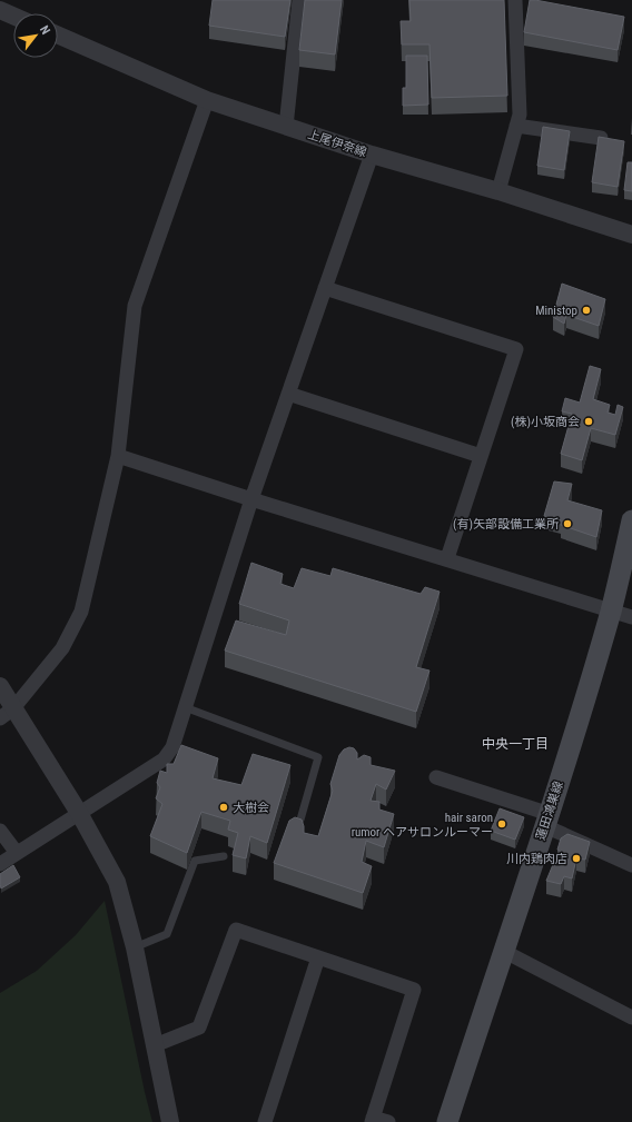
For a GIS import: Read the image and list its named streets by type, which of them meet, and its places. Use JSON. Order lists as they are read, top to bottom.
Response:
{
  "streets": {
    "main road": ["蓮田鴻巣線"],
    "street": ["上尾伊奈線"]
  },
  "districts": ["中央一丁目"],
  "places": [
    "Ministop",
    "(株)小坂商会",
    "(有)矢部設備工業所",
    "大樹会",
    "hair saron rumor ヘアサロンルーマー",
    "川内鶏肉店"
  ],
  "north": "top right"
}
